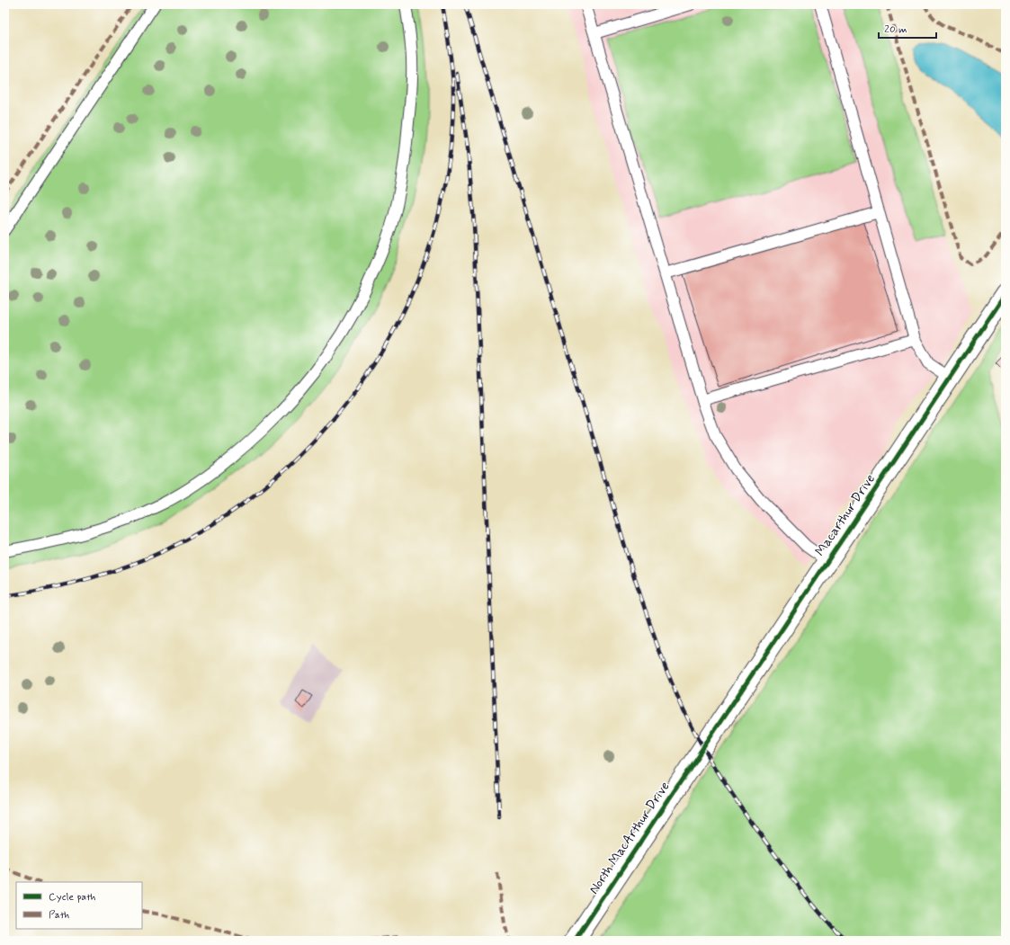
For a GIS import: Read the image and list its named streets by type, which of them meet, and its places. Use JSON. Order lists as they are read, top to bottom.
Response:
{
  "streets": {
    "main road": ["Macarthur Drive", "North MacArthur Drive"]
  },
  "crossings": [
    ["Macarthur Drive", "North MacArthur Drive"]
  ],
  "legend": ["Cycle path", "Path"],
  "scale_bar": "20 m"
}
